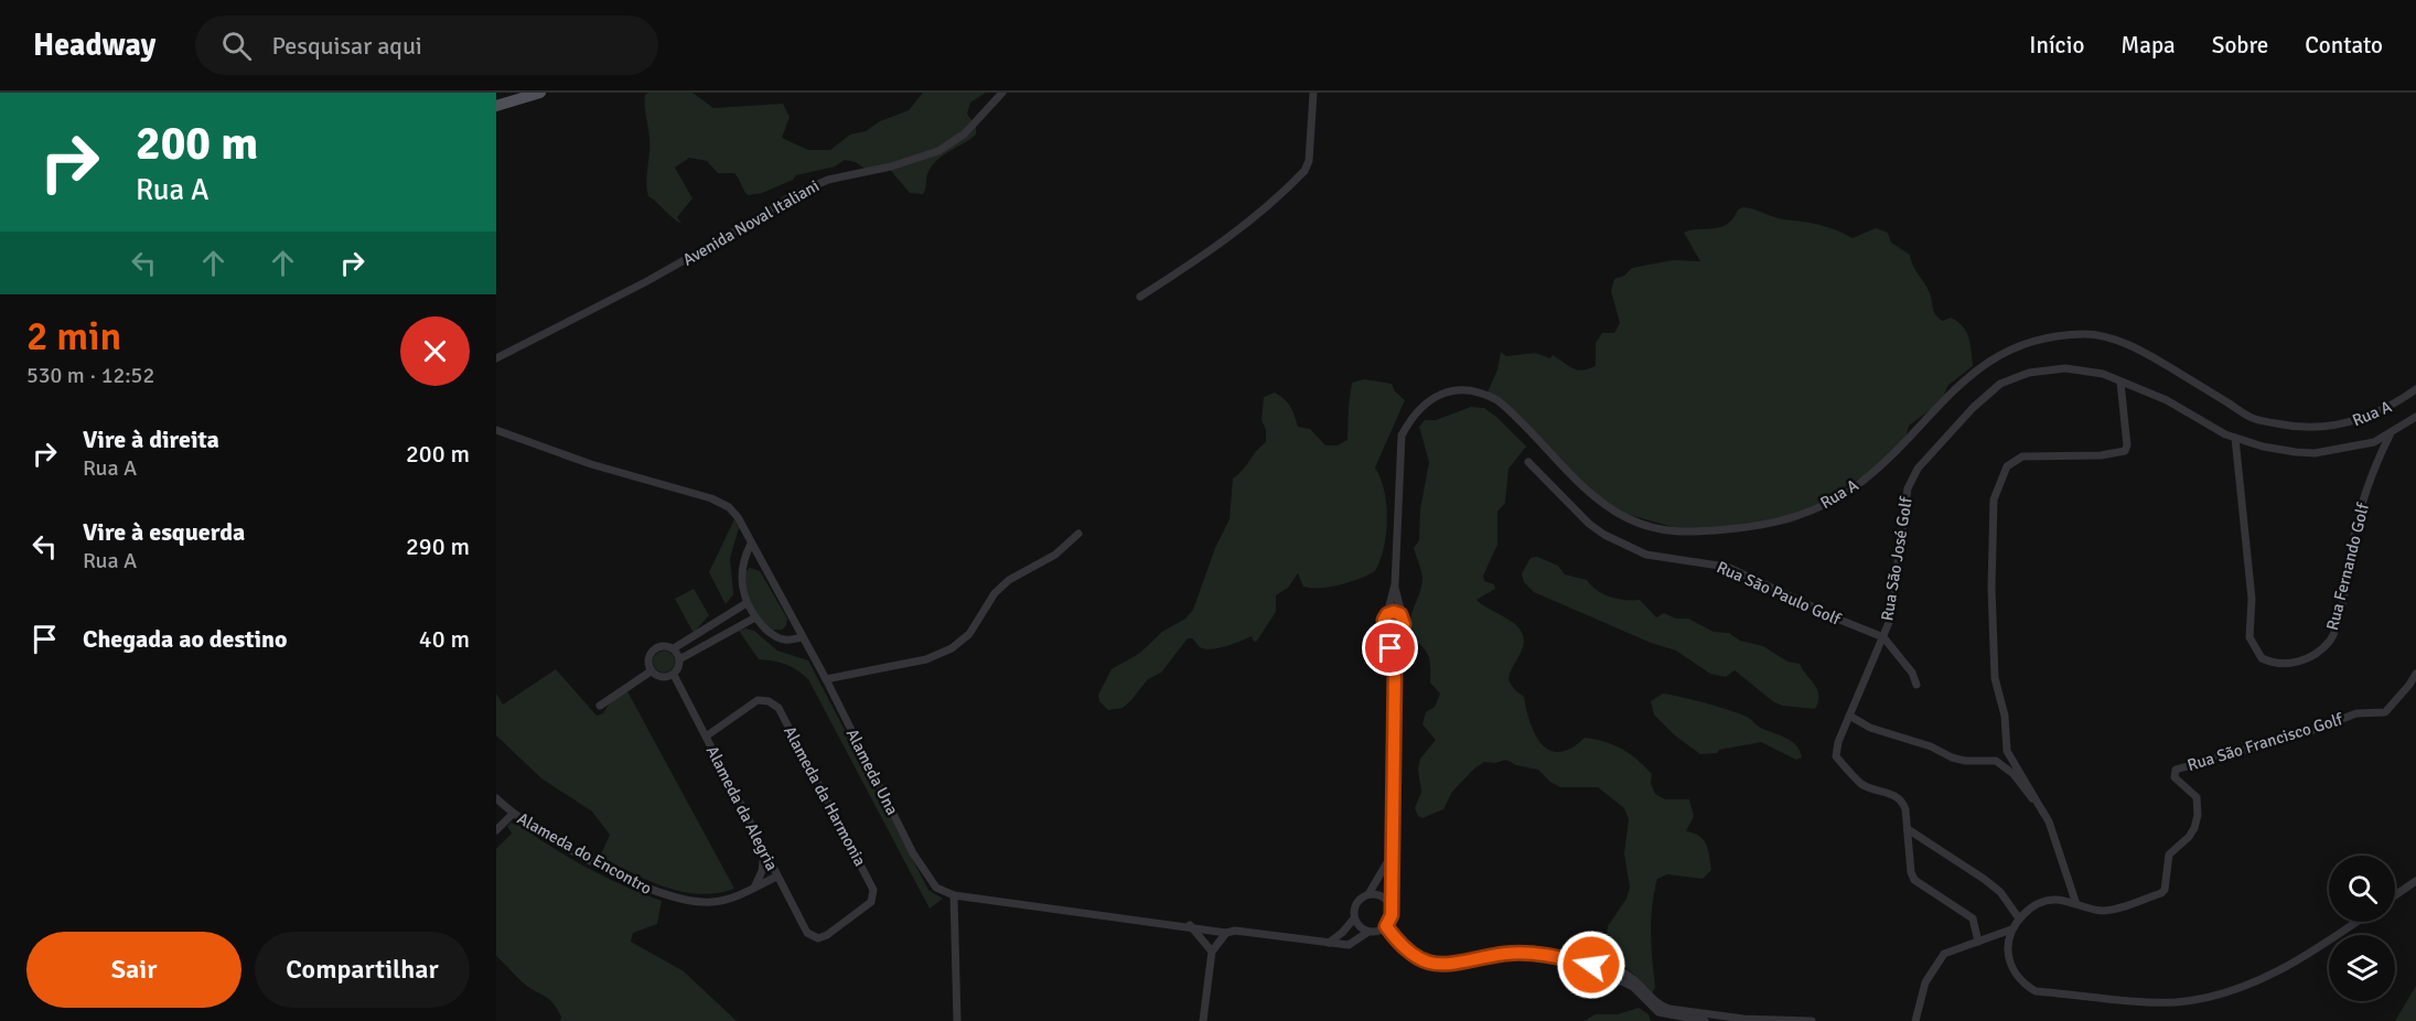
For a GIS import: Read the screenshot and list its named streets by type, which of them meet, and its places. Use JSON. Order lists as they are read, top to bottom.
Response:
{
  "streets": {
    "street": [
      "Avenida Noval Italiani",
      "Rua A",
      "Rua São José Golf",
      "Rua Fernando Golf",
      "Rua São Paulo Golf",
      "Rua São Francisco Golf",
      "Alameda Una",
      "Alameda da Harmonia",
      "Alameda da Alegria",
      "Alameda do Encontro"
    ]
  },
  "crossings": [
    ["Rua São José Golf", "Rua Fernando Golf"],
    ["Rua São José Golf", "Rua São Paulo Golf"],
    ["Alameda da Harmonia", "Alameda da Alegria"],
    ["Alameda da Alegria", "Alameda do Encontro"]
  ],
  "page": {
    "header": "Headway",
    "search": "Pesquisar aqui",
    "nav": [
      "Início",
      "Mapa",
      "Sobre",
      "Contato"
    ],
    "turn": ["200 m", "Rua A"],
    "heading": ["2 min", "530 m · 12:52"],
    "list": [
      {
        "name": "Vire à direita",
        "note": "Rua A",
        "value": "200 m"
      },
      {
        "name": "Vire à esquerda",
        "note": "Rua A",
        "value": "290 m"
      },
      {
        "name": "Chegada ao destino",
        "value": "40 m"
      }
    ],
    "buttons": ["Sair", "Compartilhar"]
  }
}
